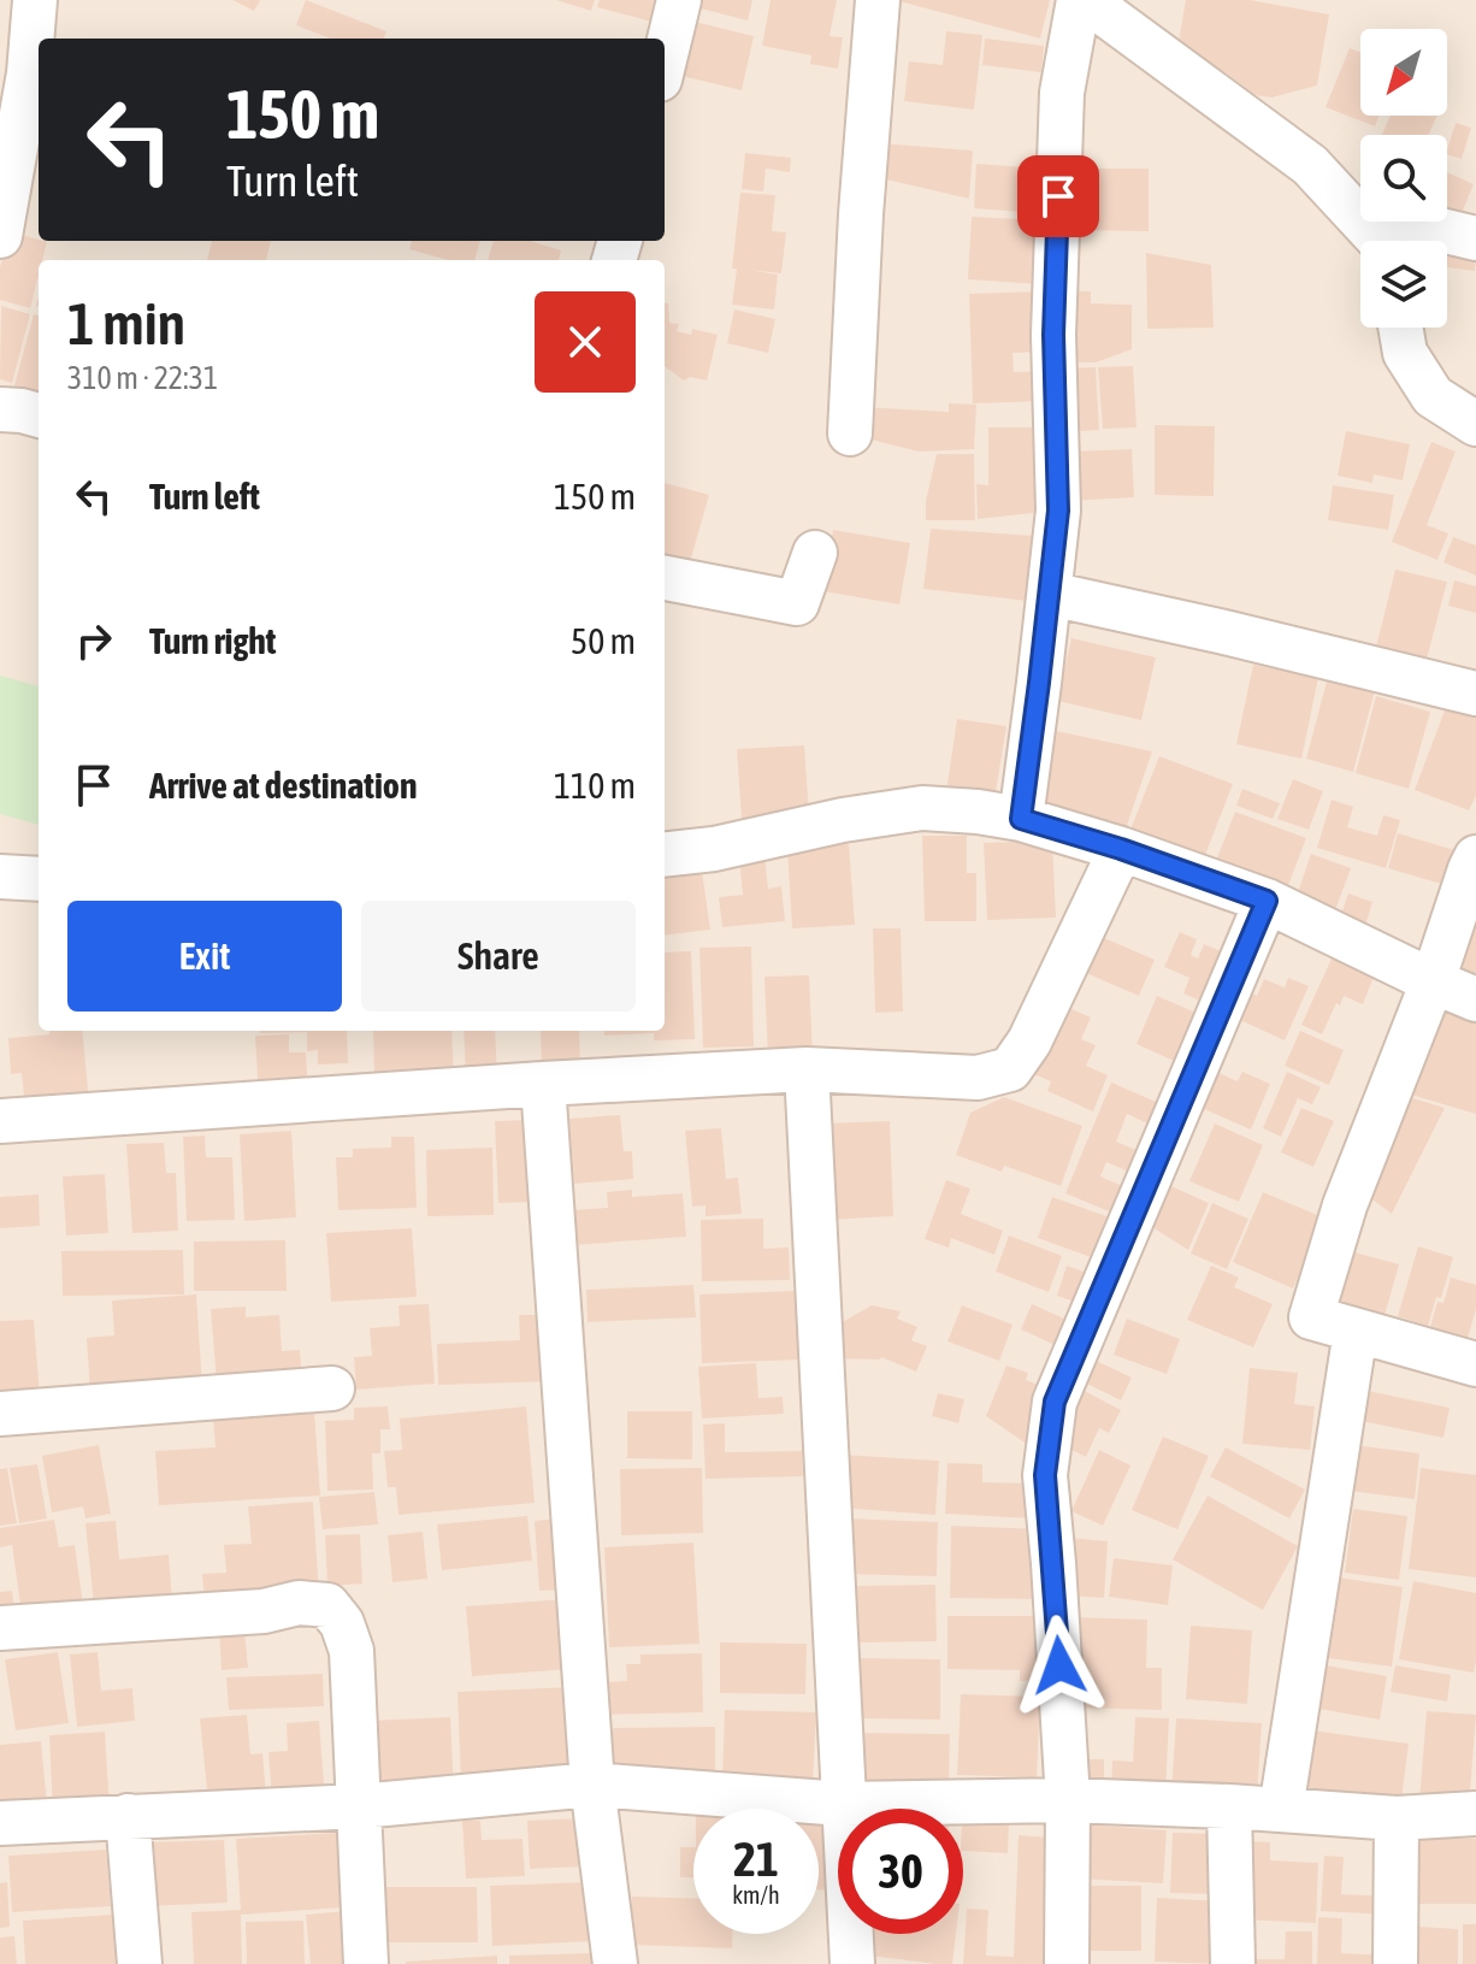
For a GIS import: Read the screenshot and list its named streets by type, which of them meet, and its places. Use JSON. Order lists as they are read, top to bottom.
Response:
{
  "north": "bottom left",
  "page": {
    "turn": ["150 m", "Turn left"],
    "heading": ["1 min", "310 m · 22:31"],
    "list": [
      {
        "name": "Turn left",
        "value": "150 m"
      },
      {
        "name": "Turn right",
        "value": "50 m"
      },
      {
        "name": "Arrive at destination",
        "value": "110 m"
      }
    ],
    "buttons": ["Exit", "Share"],
    "speed": "21 km/h",
    "limit": "30"
  }
}
